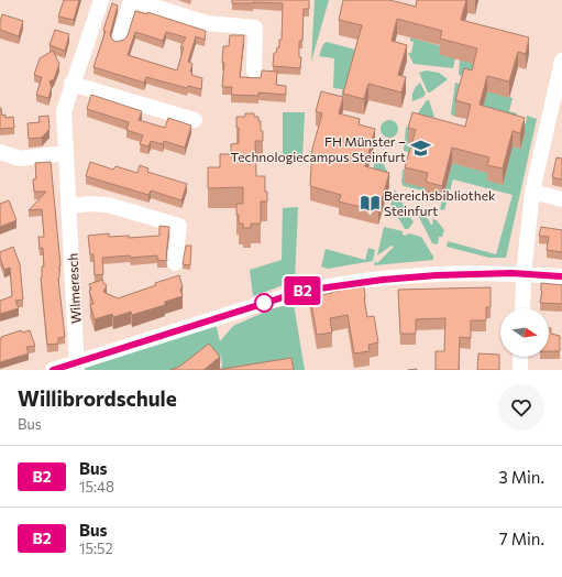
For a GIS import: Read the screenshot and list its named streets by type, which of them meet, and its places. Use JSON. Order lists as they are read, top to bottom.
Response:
{
  "streets": {
    "street": ["Wilmeresch"]
  },
  "places": {
    "school or university": ["FH Münster – Technologiecampus Steinfurt"],
    "library": ["Bereichsbibliothek Steinfurt"]
  },
  "lines": ["bus line B2"],
  "north": "right",
  "page": {
    "on_map": "B2",
    "heading": ["Willibrordschule", "Bus"],
    "list": [
      {
        "mark": "B2",
        "name": "Bus",
        "note": "15:48",
        "value": "3 Min."
      },
      {
        "mark": "B2",
        "name": "Bus",
        "note": "15:52",
        "value": "7 Min."
      }
    ]
  }
}
